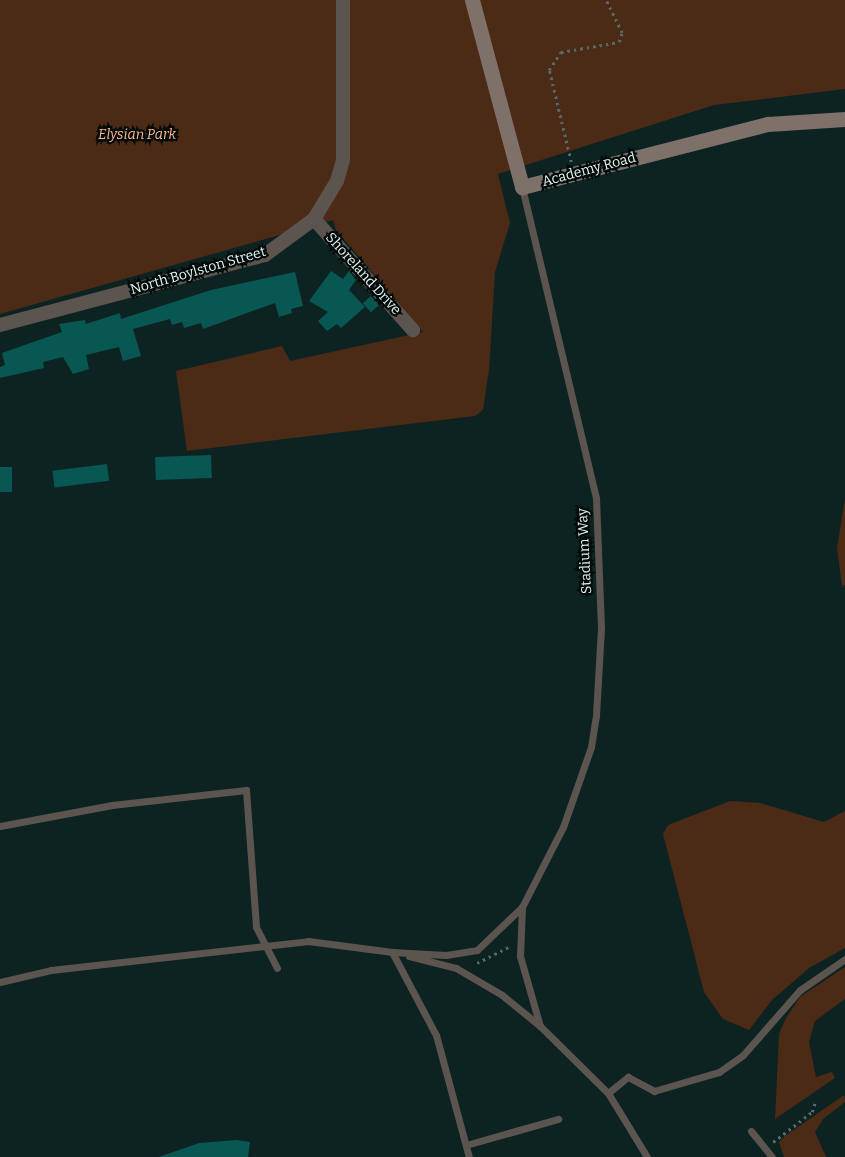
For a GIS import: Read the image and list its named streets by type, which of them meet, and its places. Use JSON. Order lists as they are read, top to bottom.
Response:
{
  "streets": {
    "main road": ["Academy Road"],
    "street": ["North Boylston Street", "Shoreland Drive"],
    "lane": ["Stadium Way"]
  },
  "crossings": [
    ["Academy Road", "Stadium Way"],
    ["North Boylston Street", "Shoreland Drive"]
  ],
  "parks": ["Elysian Park"]
}
